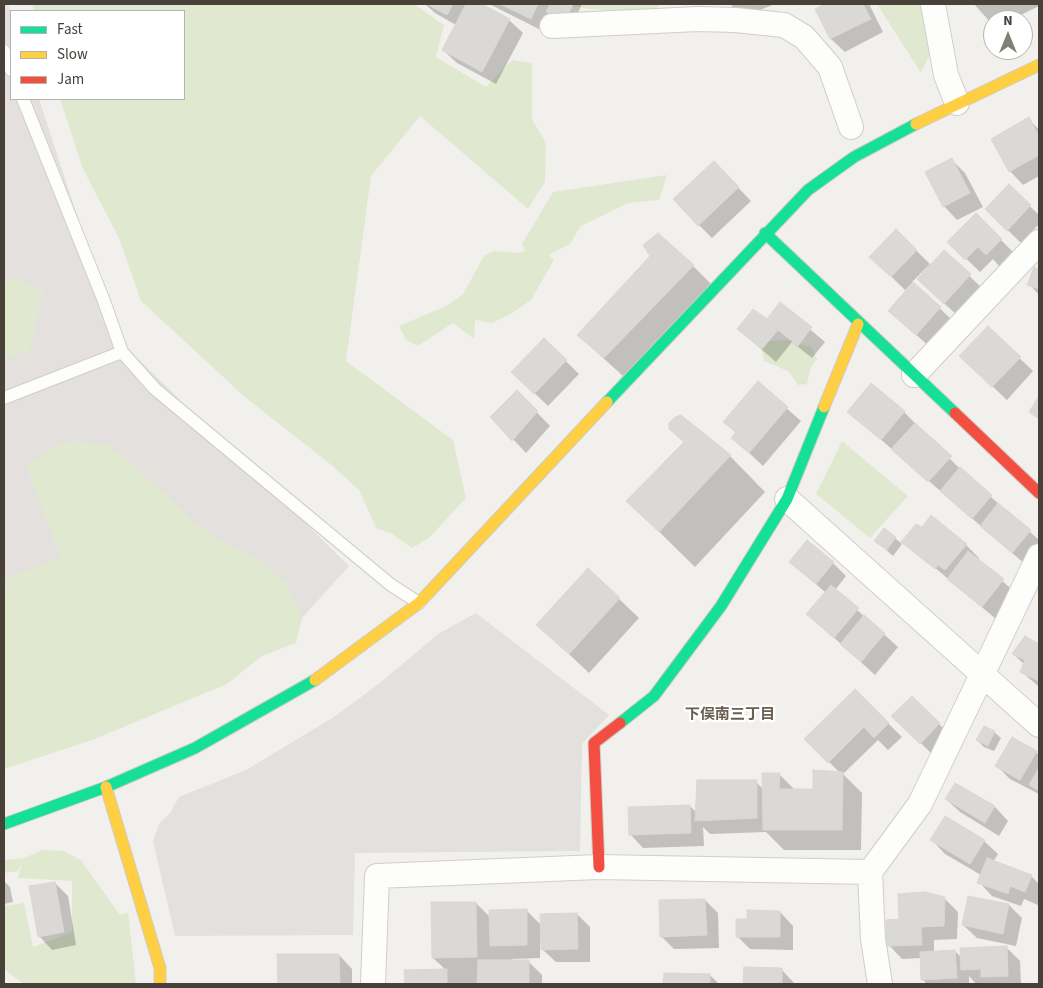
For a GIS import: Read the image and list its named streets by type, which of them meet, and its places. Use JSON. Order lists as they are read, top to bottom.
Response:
{
  "districts": ["下俣南三丁目"],
  "legend": ["Fast", "Slow", "Jam"],
  "north": "top"
}
